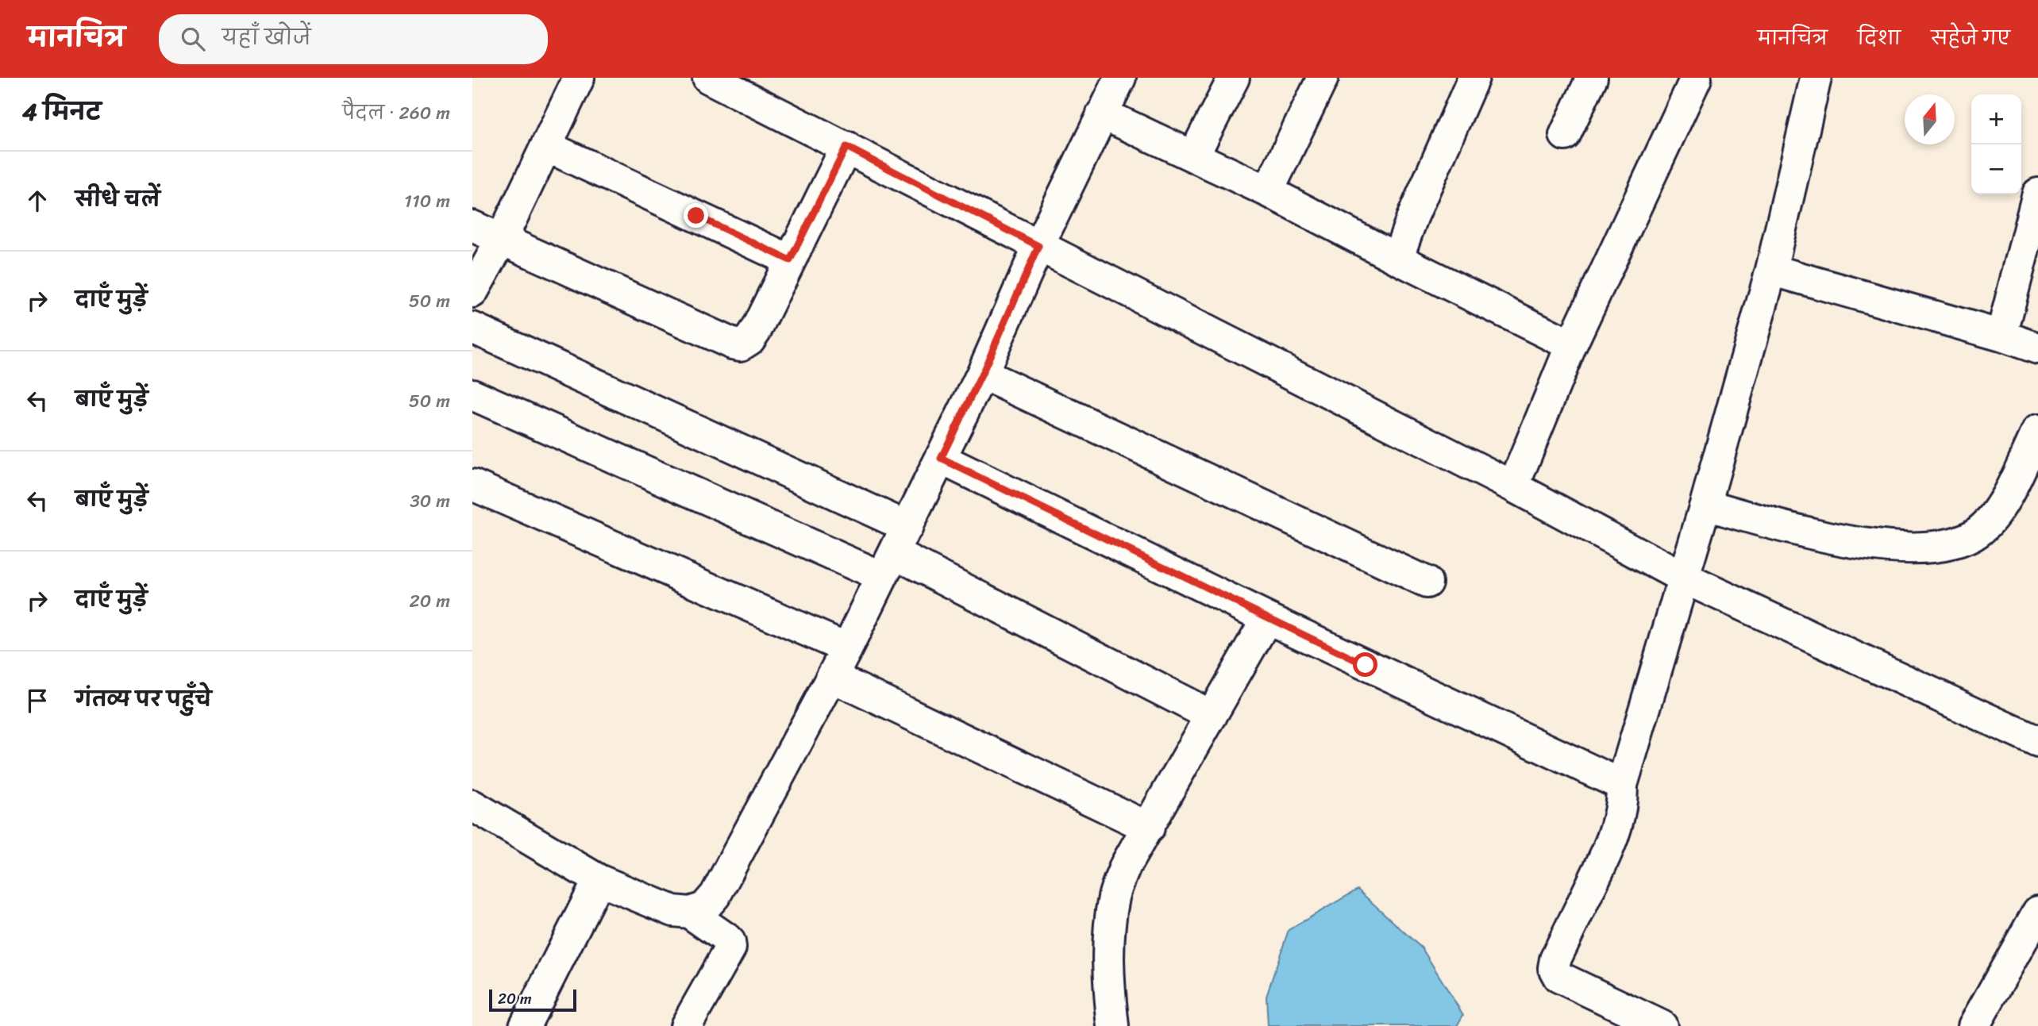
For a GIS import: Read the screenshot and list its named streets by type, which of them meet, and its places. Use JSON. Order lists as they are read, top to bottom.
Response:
{
  "scale_bar": "20 m",
  "north": "top",
  "page": {
    "header": "मानचित्र",
    "search": "यहाँ खोजें",
    "nav": ["मानचित्र", "दिशा", "सहेजे गए"],
    "heading": ["4 मिनट", "पैदल · 260 m"],
    "map_buttons": ["+", "−"],
    "list": [
      ["सीधे चलें", "110 m"],
      ["दाएँ मुड़ें", "50 m"],
      ["बाएँ मुड़ें", "50 m"],
      ["बाएँ मुड़ें", "30 m"],
      ["दाएँ मुड़ें", "20 m"],
      "गंतव्य पर पहुँचे"
    ],
    "scale": "20 m"
  }
}
